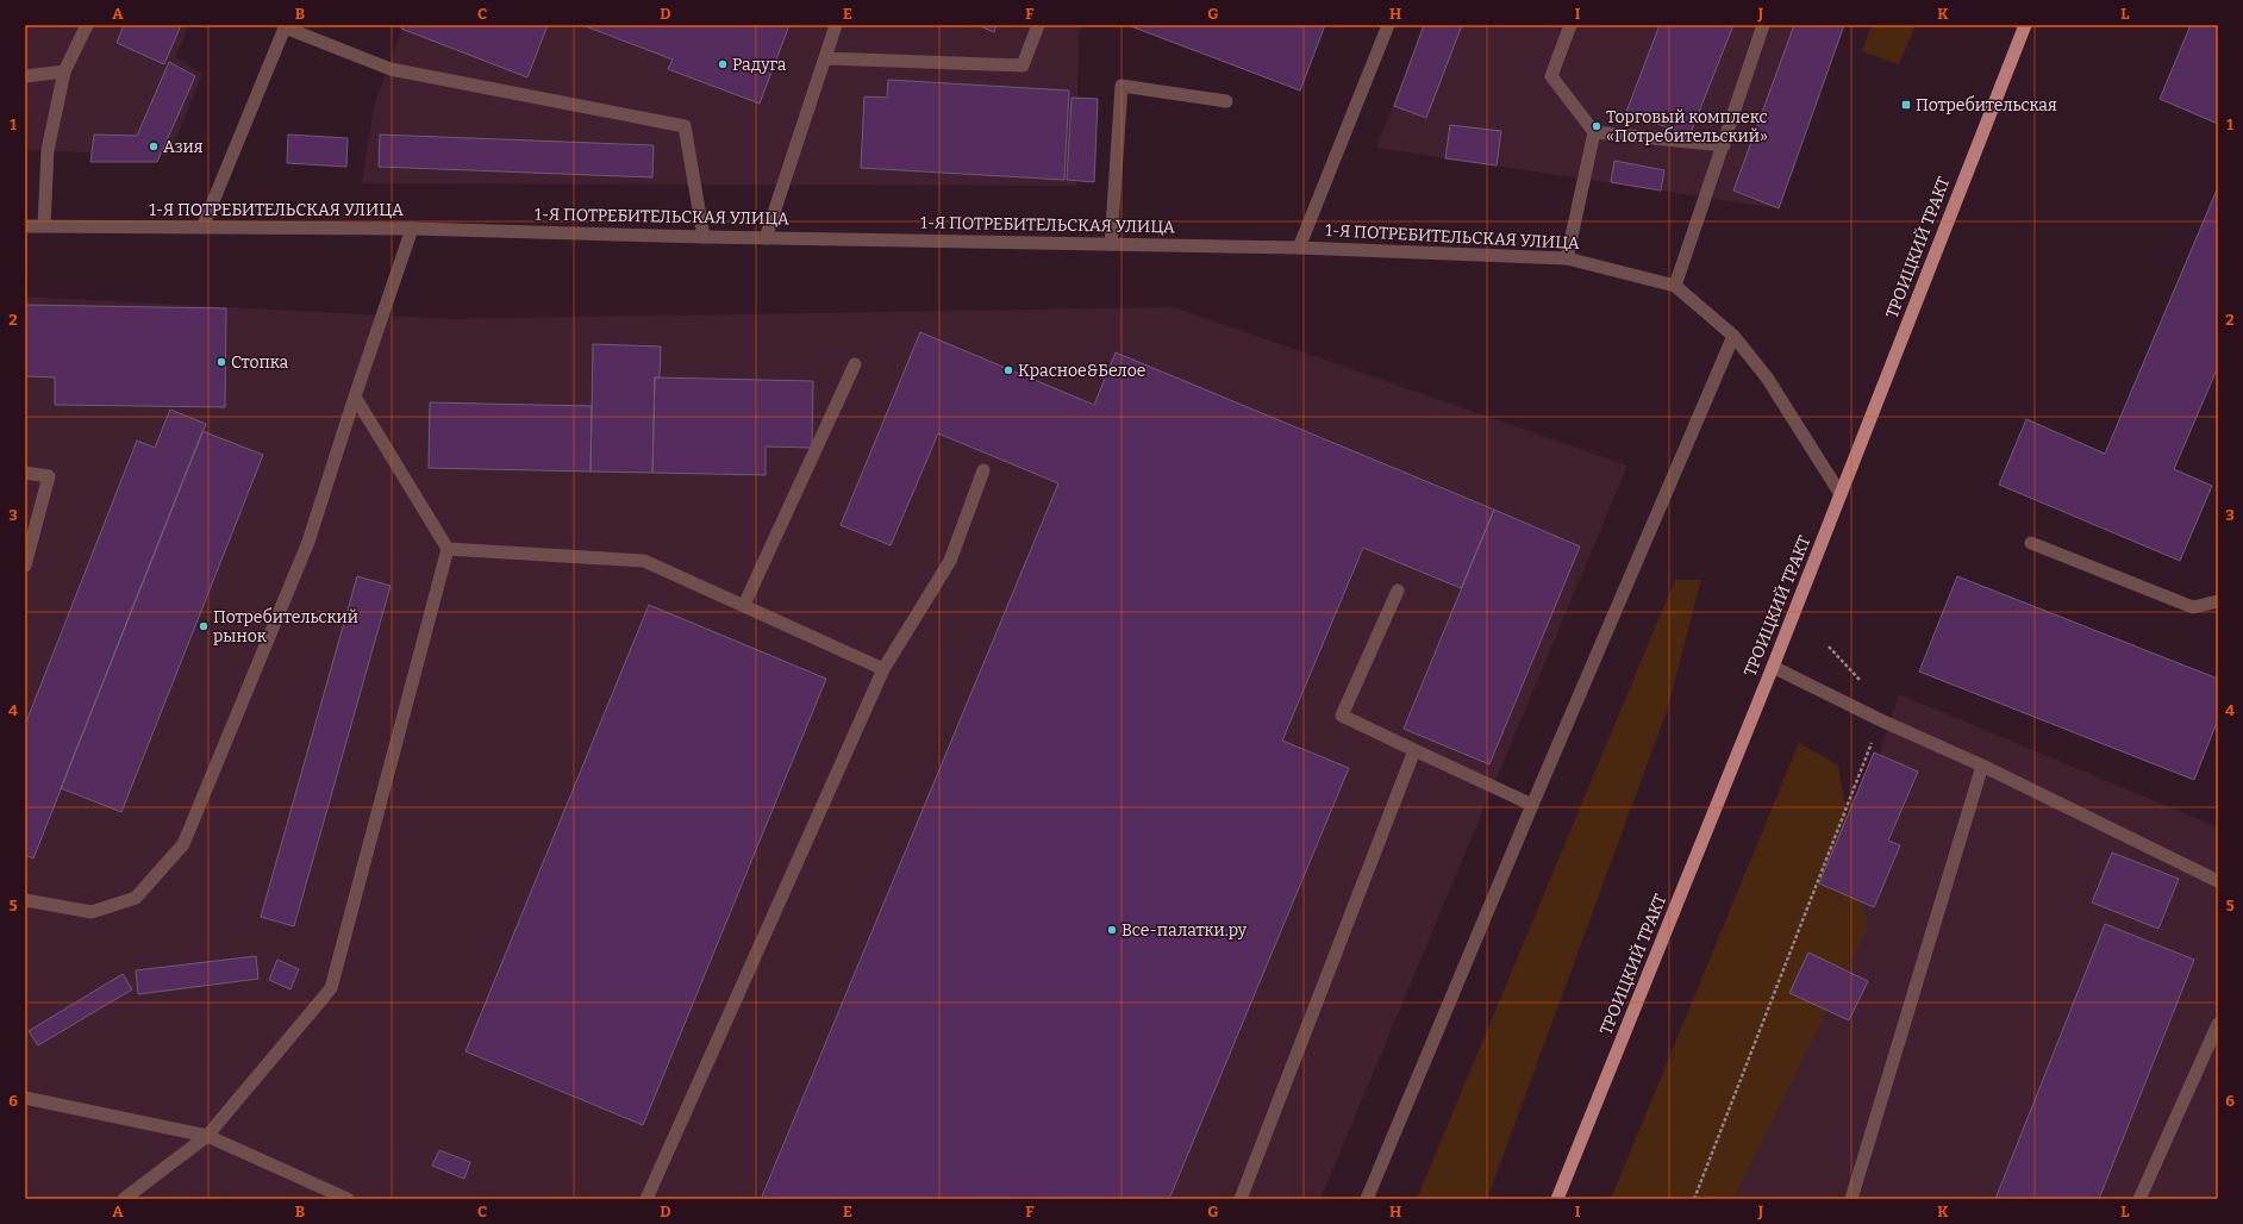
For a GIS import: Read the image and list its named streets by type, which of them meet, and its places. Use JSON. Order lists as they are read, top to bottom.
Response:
{
  "streets": {
    "main road": ["ТРОИЦКИЙ ТРАКТ"],
    "street": ["1-Я ПОТРЕБИТЕЛЬСКАЯ УЛИЦА"]
  },
  "crossings": [
    ["1-Я ПОТРЕБИТЕЛЬСКАЯ УЛИЦА", "ТРОИЦКИЙ ТРАКТ"]
  ],
  "places": {
    "other": [
      "Радуга",
      "Торговый комплекс «Потребительский»",
      "Азия",
      "Стопка",
      "Красное&Белое",
      "Потребительский рынок",
      "Все-палатки.ру"
    ],
    "transit": ["Потребительская"]
  },
  "grid": {
    "columns": [
      "A",
      "B",
      "C",
      "D",
      "E",
      "F",
      "G",
      "H",
      "I",
      "J",
      "K",
      "L"
    ],
    "rows": [
      "1",
      "2",
      "3",
      "4",
      "5",
      "6"
    ]
  }
}
